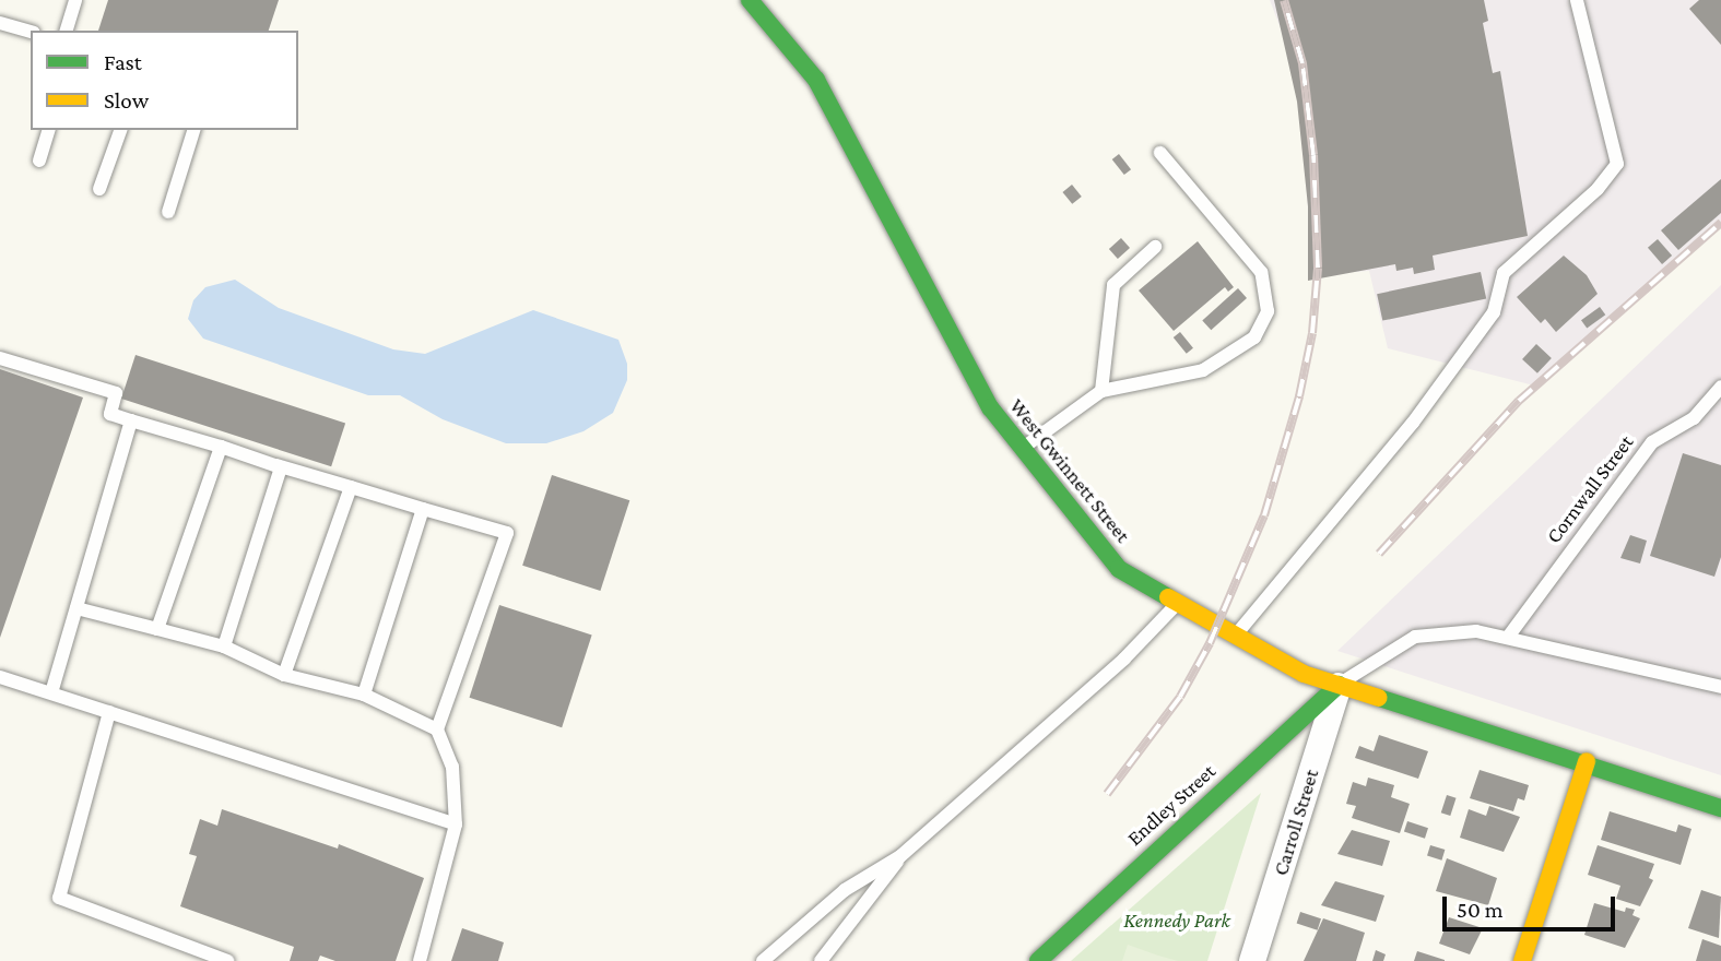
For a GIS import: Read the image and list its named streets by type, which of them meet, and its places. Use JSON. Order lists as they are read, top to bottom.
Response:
{
  "streets": {
    "main road": ["West Gwinnett Street", "Endley Street"],
    "street": ["Carroll Street"],
    "lane": ["Cornwall Street"]
  },
  "crossings": [
    ["West Gwinnett Street", "Endley Street"],
    ["West Gwinnett Street", "Carroll Street"],
    ["Endley Street", "Carroll Street"]
  ],
  "parks": ["Kennedy Park"],
  "legend": ["Fast", "Slow"],
  "scale_bar": "50 m"
}
